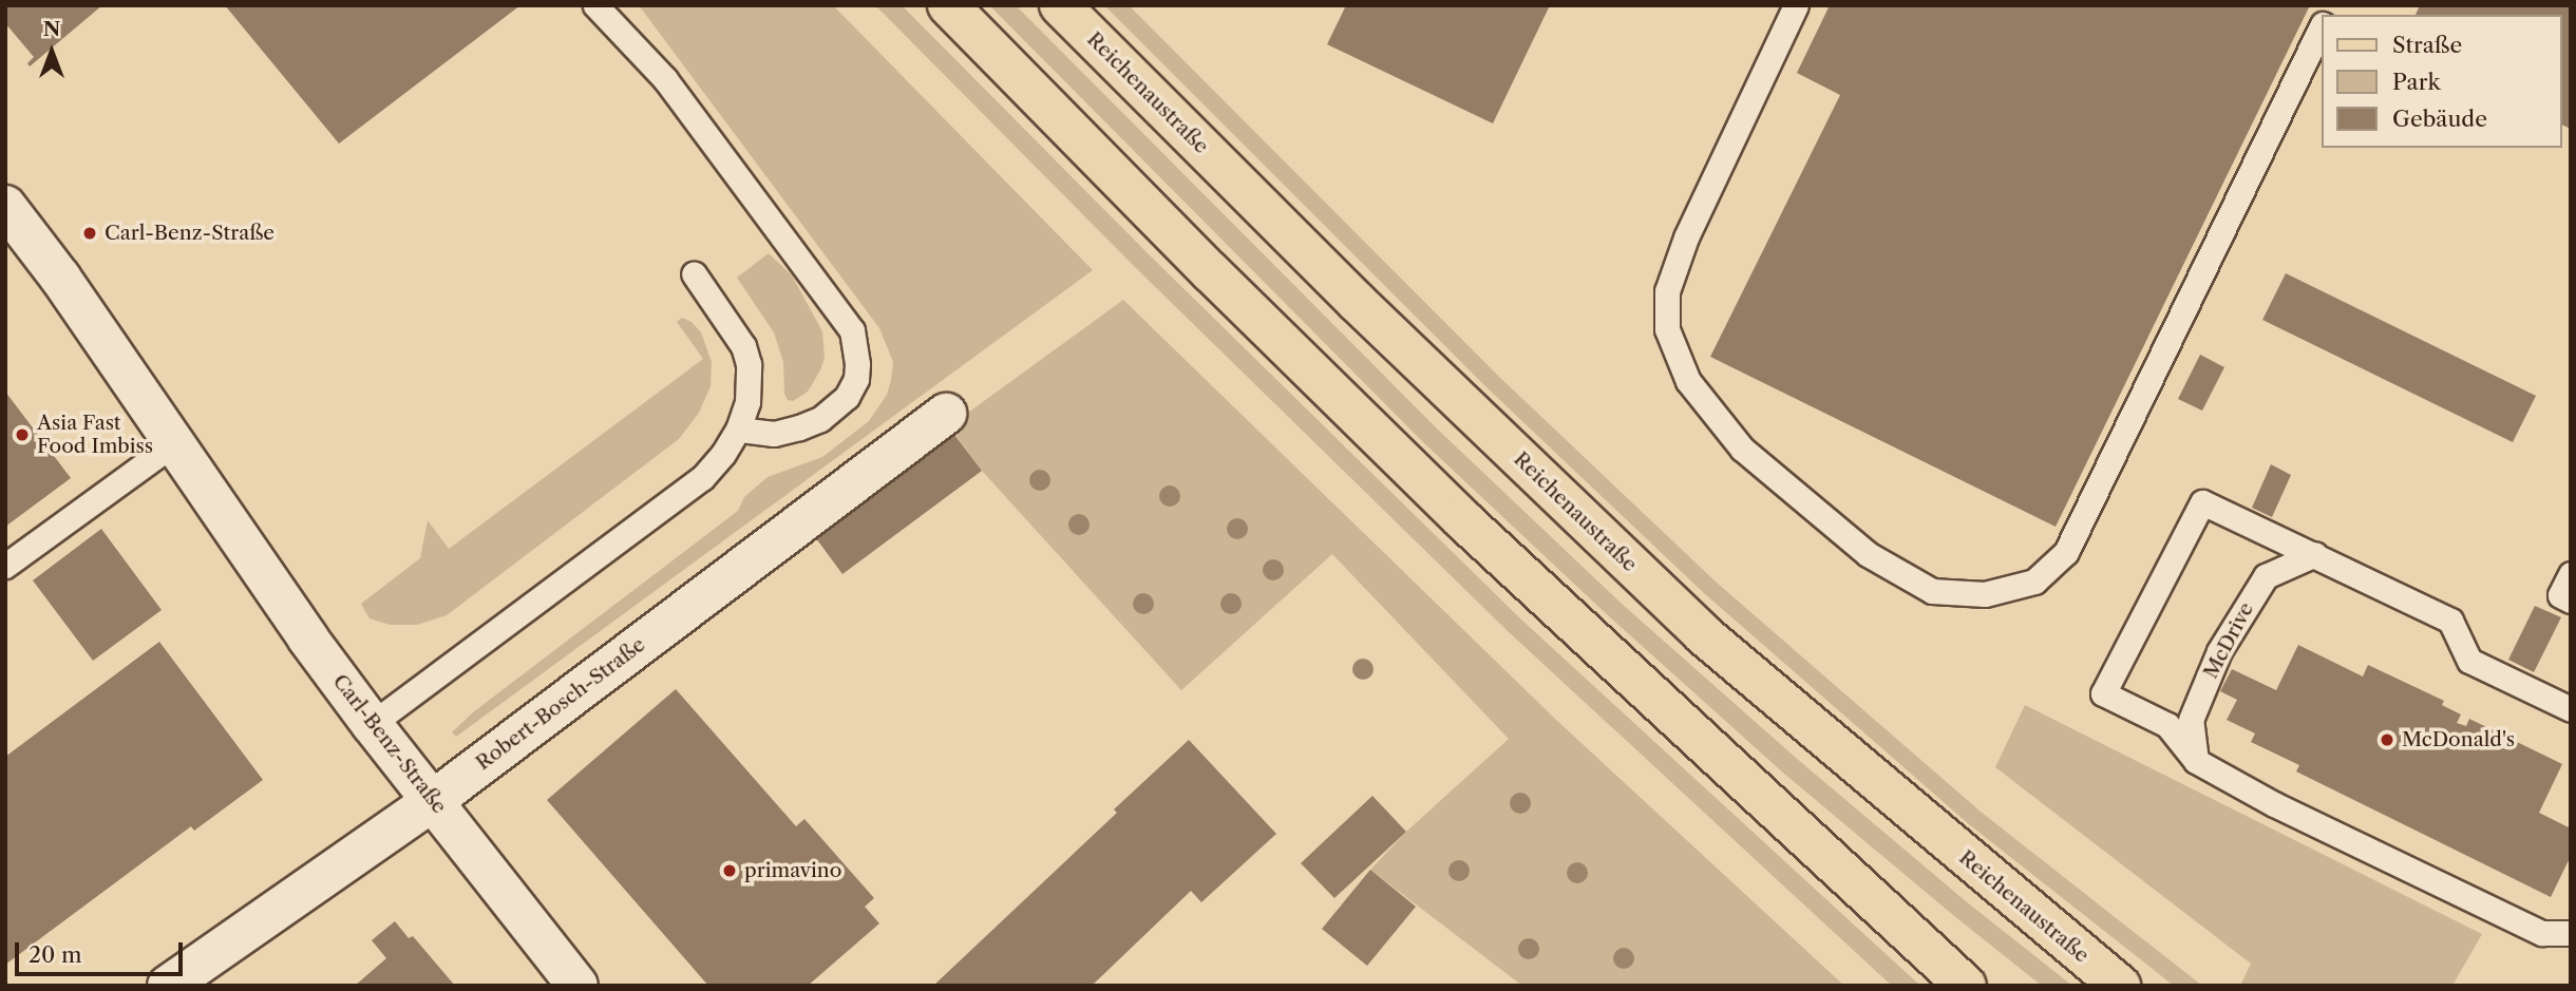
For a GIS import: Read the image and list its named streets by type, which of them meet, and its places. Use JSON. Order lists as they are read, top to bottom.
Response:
{
  "streets": {
    "main road": ["Reichenaustraße"],
    "street": ["Robert-Bosch-Straße", "Carl-Benz-Straße"],
    "lane": ["McDrive"]
  },
  "crossings": [
    ["Robert-Bosch-Straße", "Carl-Benz-Straße"]
  ],
  "places": [
    "Carl-Benz-Straße",
    "Asia Fast Food Imbiss",
    "McDonald's",
    "primavino"
  ],
  "legend": ["Straße", "Park", "Gebäude"],
  "scale_bar": "20 m",
  "north": "top"
}
